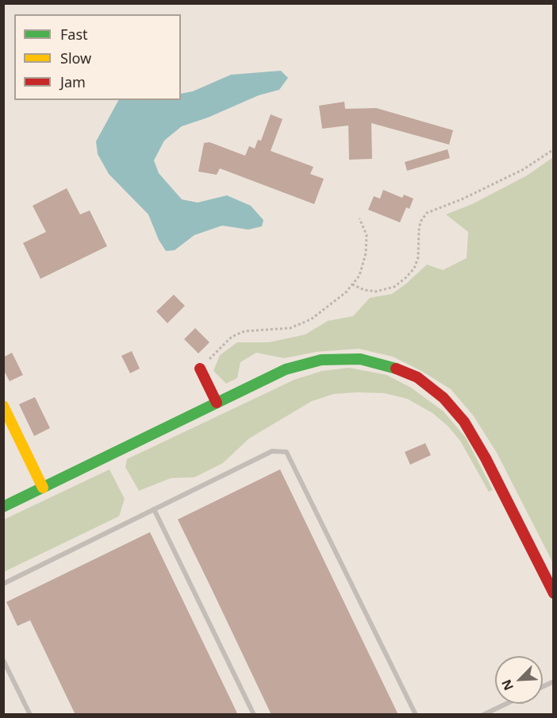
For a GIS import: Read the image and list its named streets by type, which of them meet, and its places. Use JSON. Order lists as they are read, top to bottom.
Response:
{
  "legend": ["Fast", "Slow", "Jam"],
  "north": "bottom left"
}
